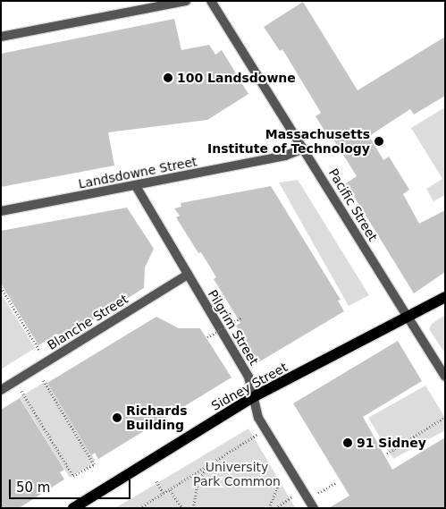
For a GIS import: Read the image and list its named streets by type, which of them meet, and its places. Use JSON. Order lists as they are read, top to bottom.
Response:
{
  "streets": {
    "main road": ["Sidney Street"],
    "street": [
      "Landsdowne Street",
      "Pacific Street",
      "Blanche Street",
      "Pilgrim Street"
    ]
  },
  "crossings": [
    ["Landsdowne Street", "Pacific Street"],
    ["Landsdowne Street", "Pilgrim Street"],
    ["Pacific Street", "Sidney Street"],
    ["Blanche Street", "Pilgrim Street"],
    ["Pilgrim Street", "Sidney Street"]
  ],
  "parks": ["University Park Common"],
  "places": [
    "100 Landsdowne",
    "Massachusetts Institute of Technology",
    "Richards Building",
    "91 Sidney"
  ],
  "scale_bar": "50 m"
}
